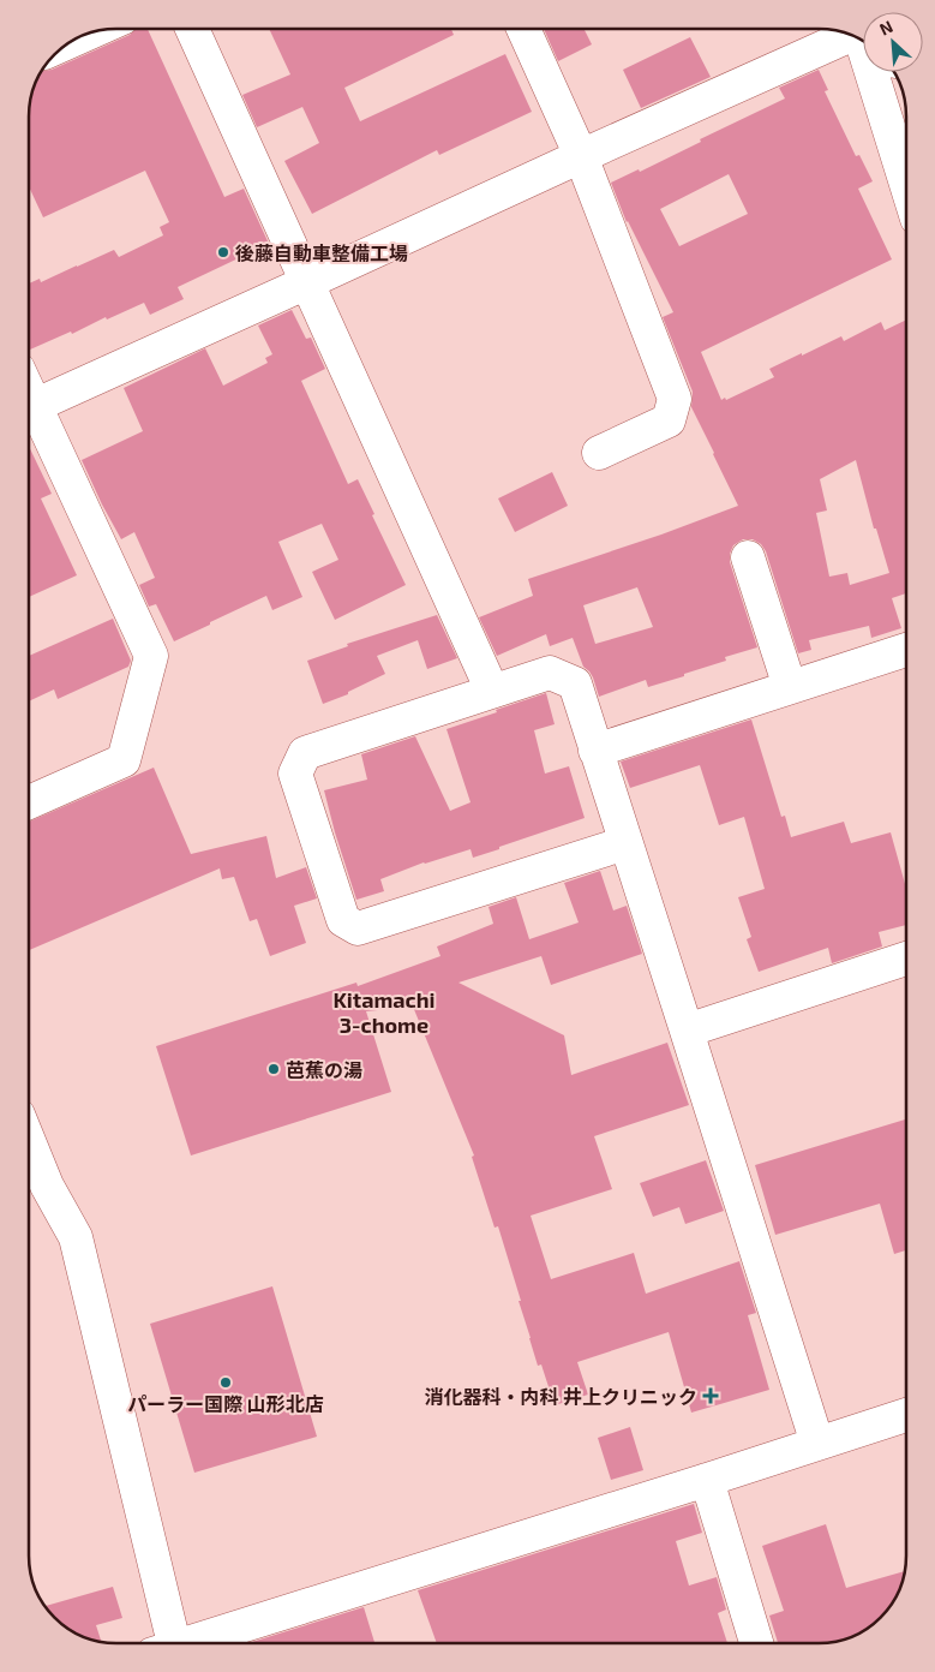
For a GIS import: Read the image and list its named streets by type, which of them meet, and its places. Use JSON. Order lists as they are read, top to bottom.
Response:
{
  "districts": ["Kitamachi 3-chome"],
  "places": {
    "other": ["後藤自動車整備工場", "芭蕉の湯", "パーラー国際 山形北店"],
    "health": ["消化器科・内科 井上クリニック"]
  },
  "north": "top left"
}
